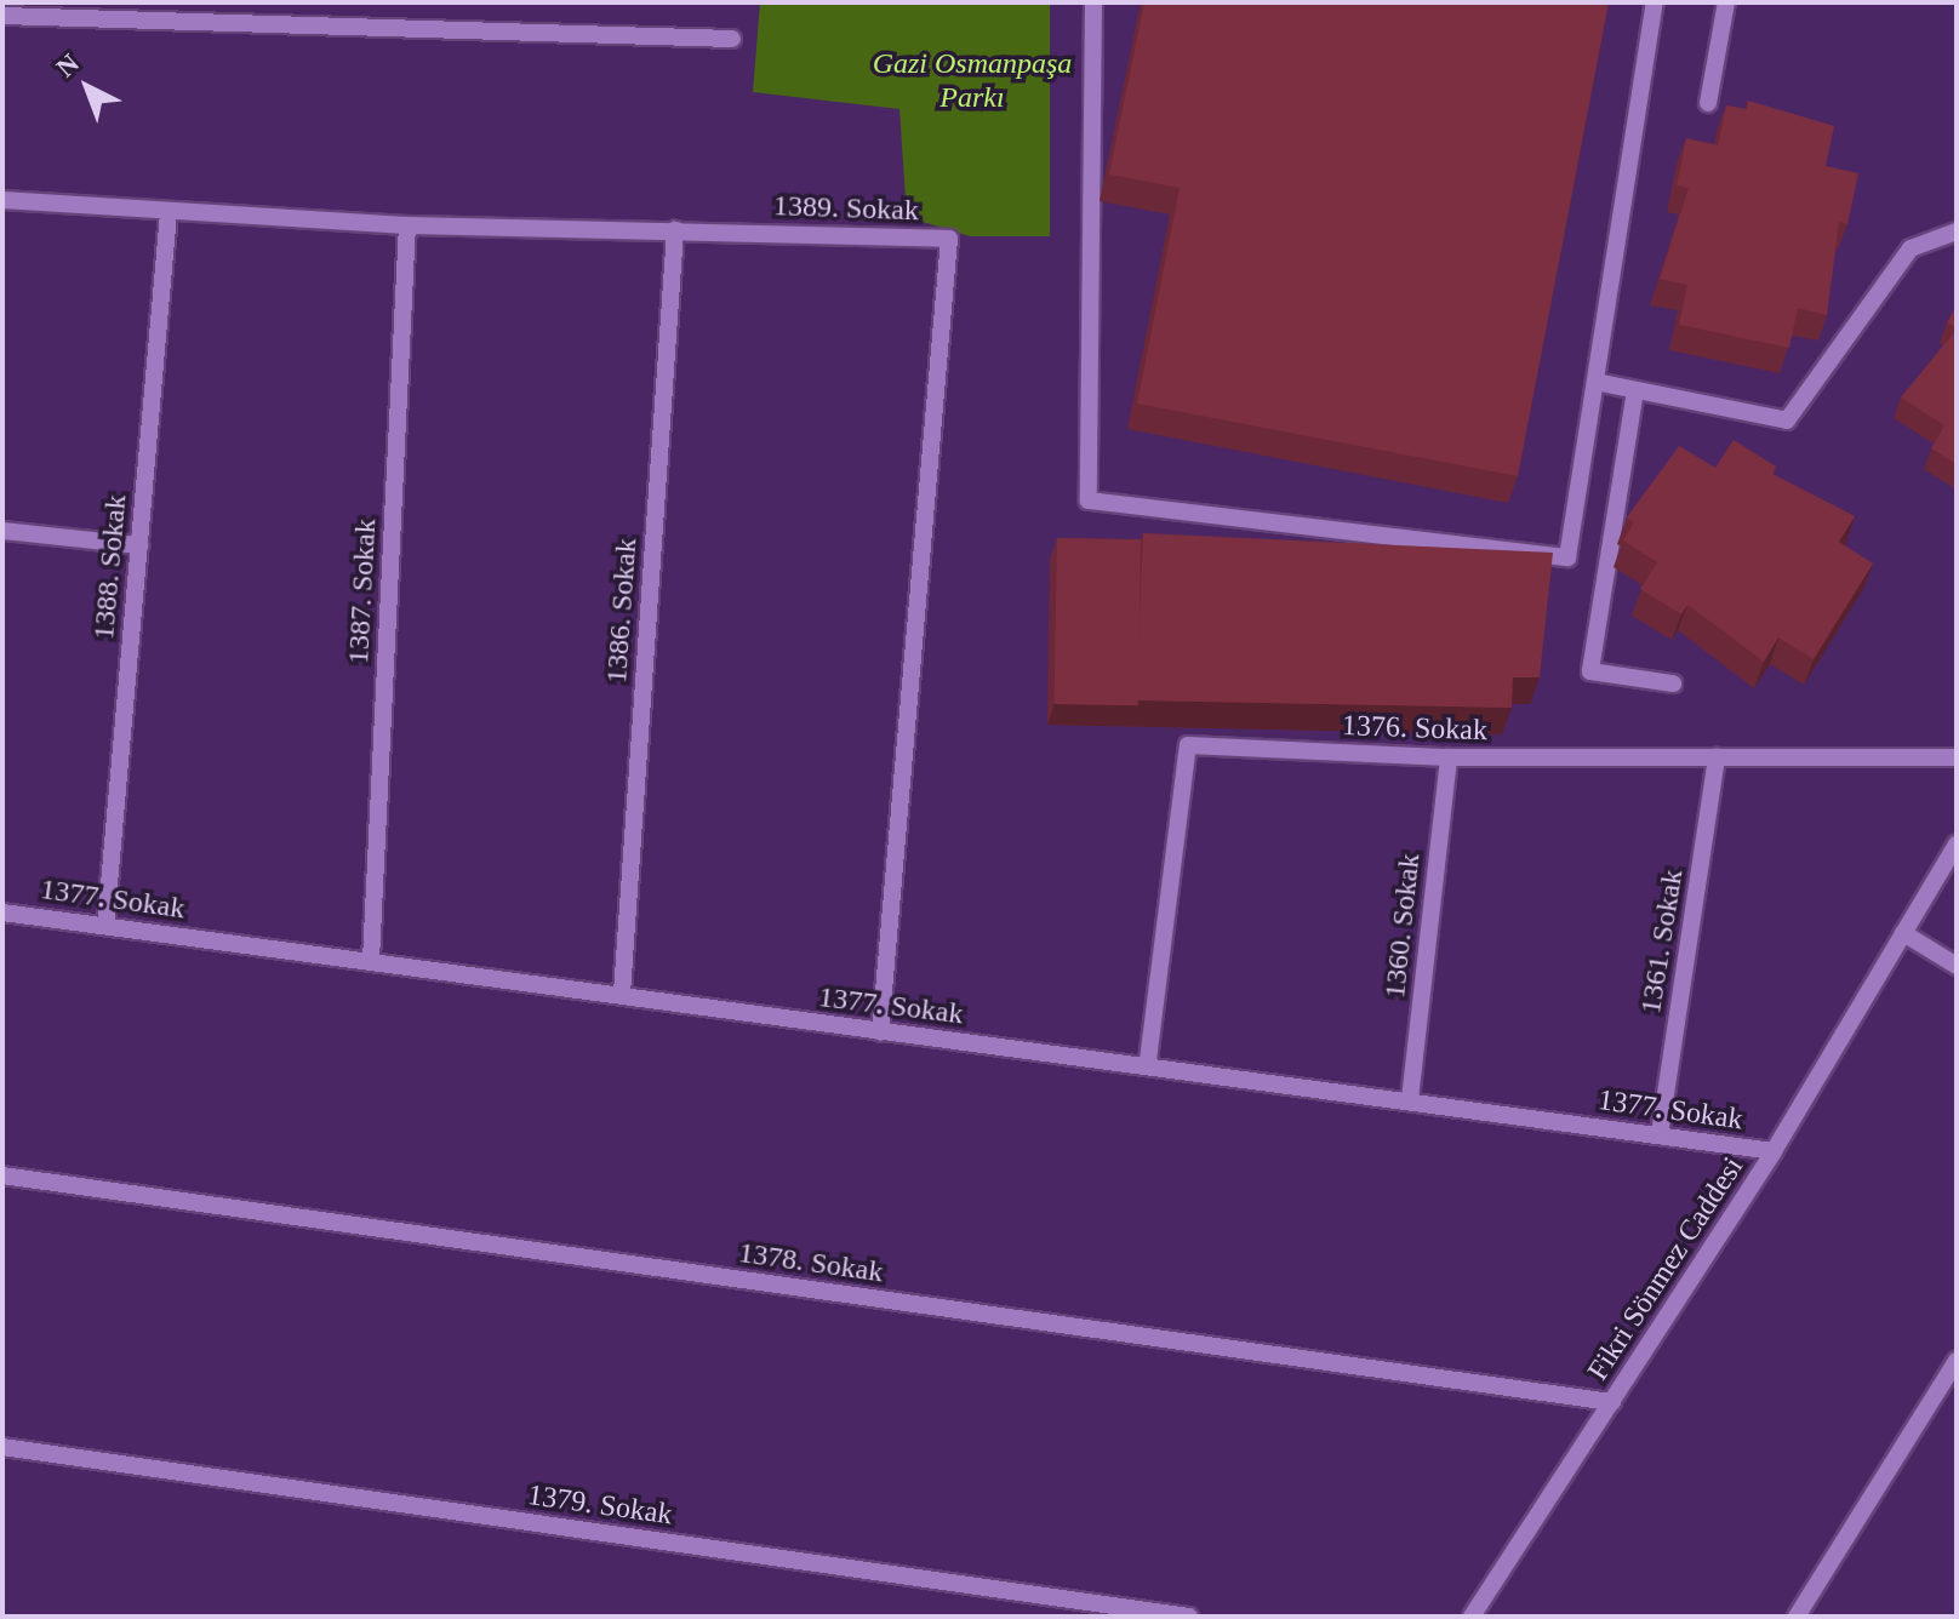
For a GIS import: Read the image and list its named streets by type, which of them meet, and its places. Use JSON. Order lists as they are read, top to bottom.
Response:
{
  "streets": {
    "street": [
      "1389. Sokak",
      "1388. Sokak",
      "1387. Sokak",
      "1386. Sokak",
      "1376. Sokak",
      "1377. Sokak",
      "1360. Sokak",
      "1361. Sokak",
      "1378. Sokak",
      "Fikri Sönmez Caddesi",
      "1379. Sokak"
    ]
  },
  "crossings": [
    ["1389. Sokak", "1388. Sokak"],
    ["1389. Sokak", "1387. Sokak"],
    ["1389. Sokak", "1386. Sokak"],
    ["1389. Sokak", "1377. Sokak"],
    ["1388. Sokak", "1377. Sokak"],
    ["1387. Sokak", "1377. Sokak"],
    ["1386. Sokak", "1377. Sokak"],
    ["1376. Sokak", "1377. Sokak"],
    ["1376. Sokak", "1360. Sokak"],
    ["1376. Sokak", "1361. Sokak"],
    ["1377. Sokak", "1360. Sokak"],
    ["1377. Sokak", "1361. Sokak"],
    ["1377. Sokak", "Fikri Sönmez Caddesi"],
    ["1378. Sokak", "Fikri Sönmez Caddesi"]
  ],
  "parks": ["Gazi Osmanpaşa Parkı"],
  "north": "top left"
}
